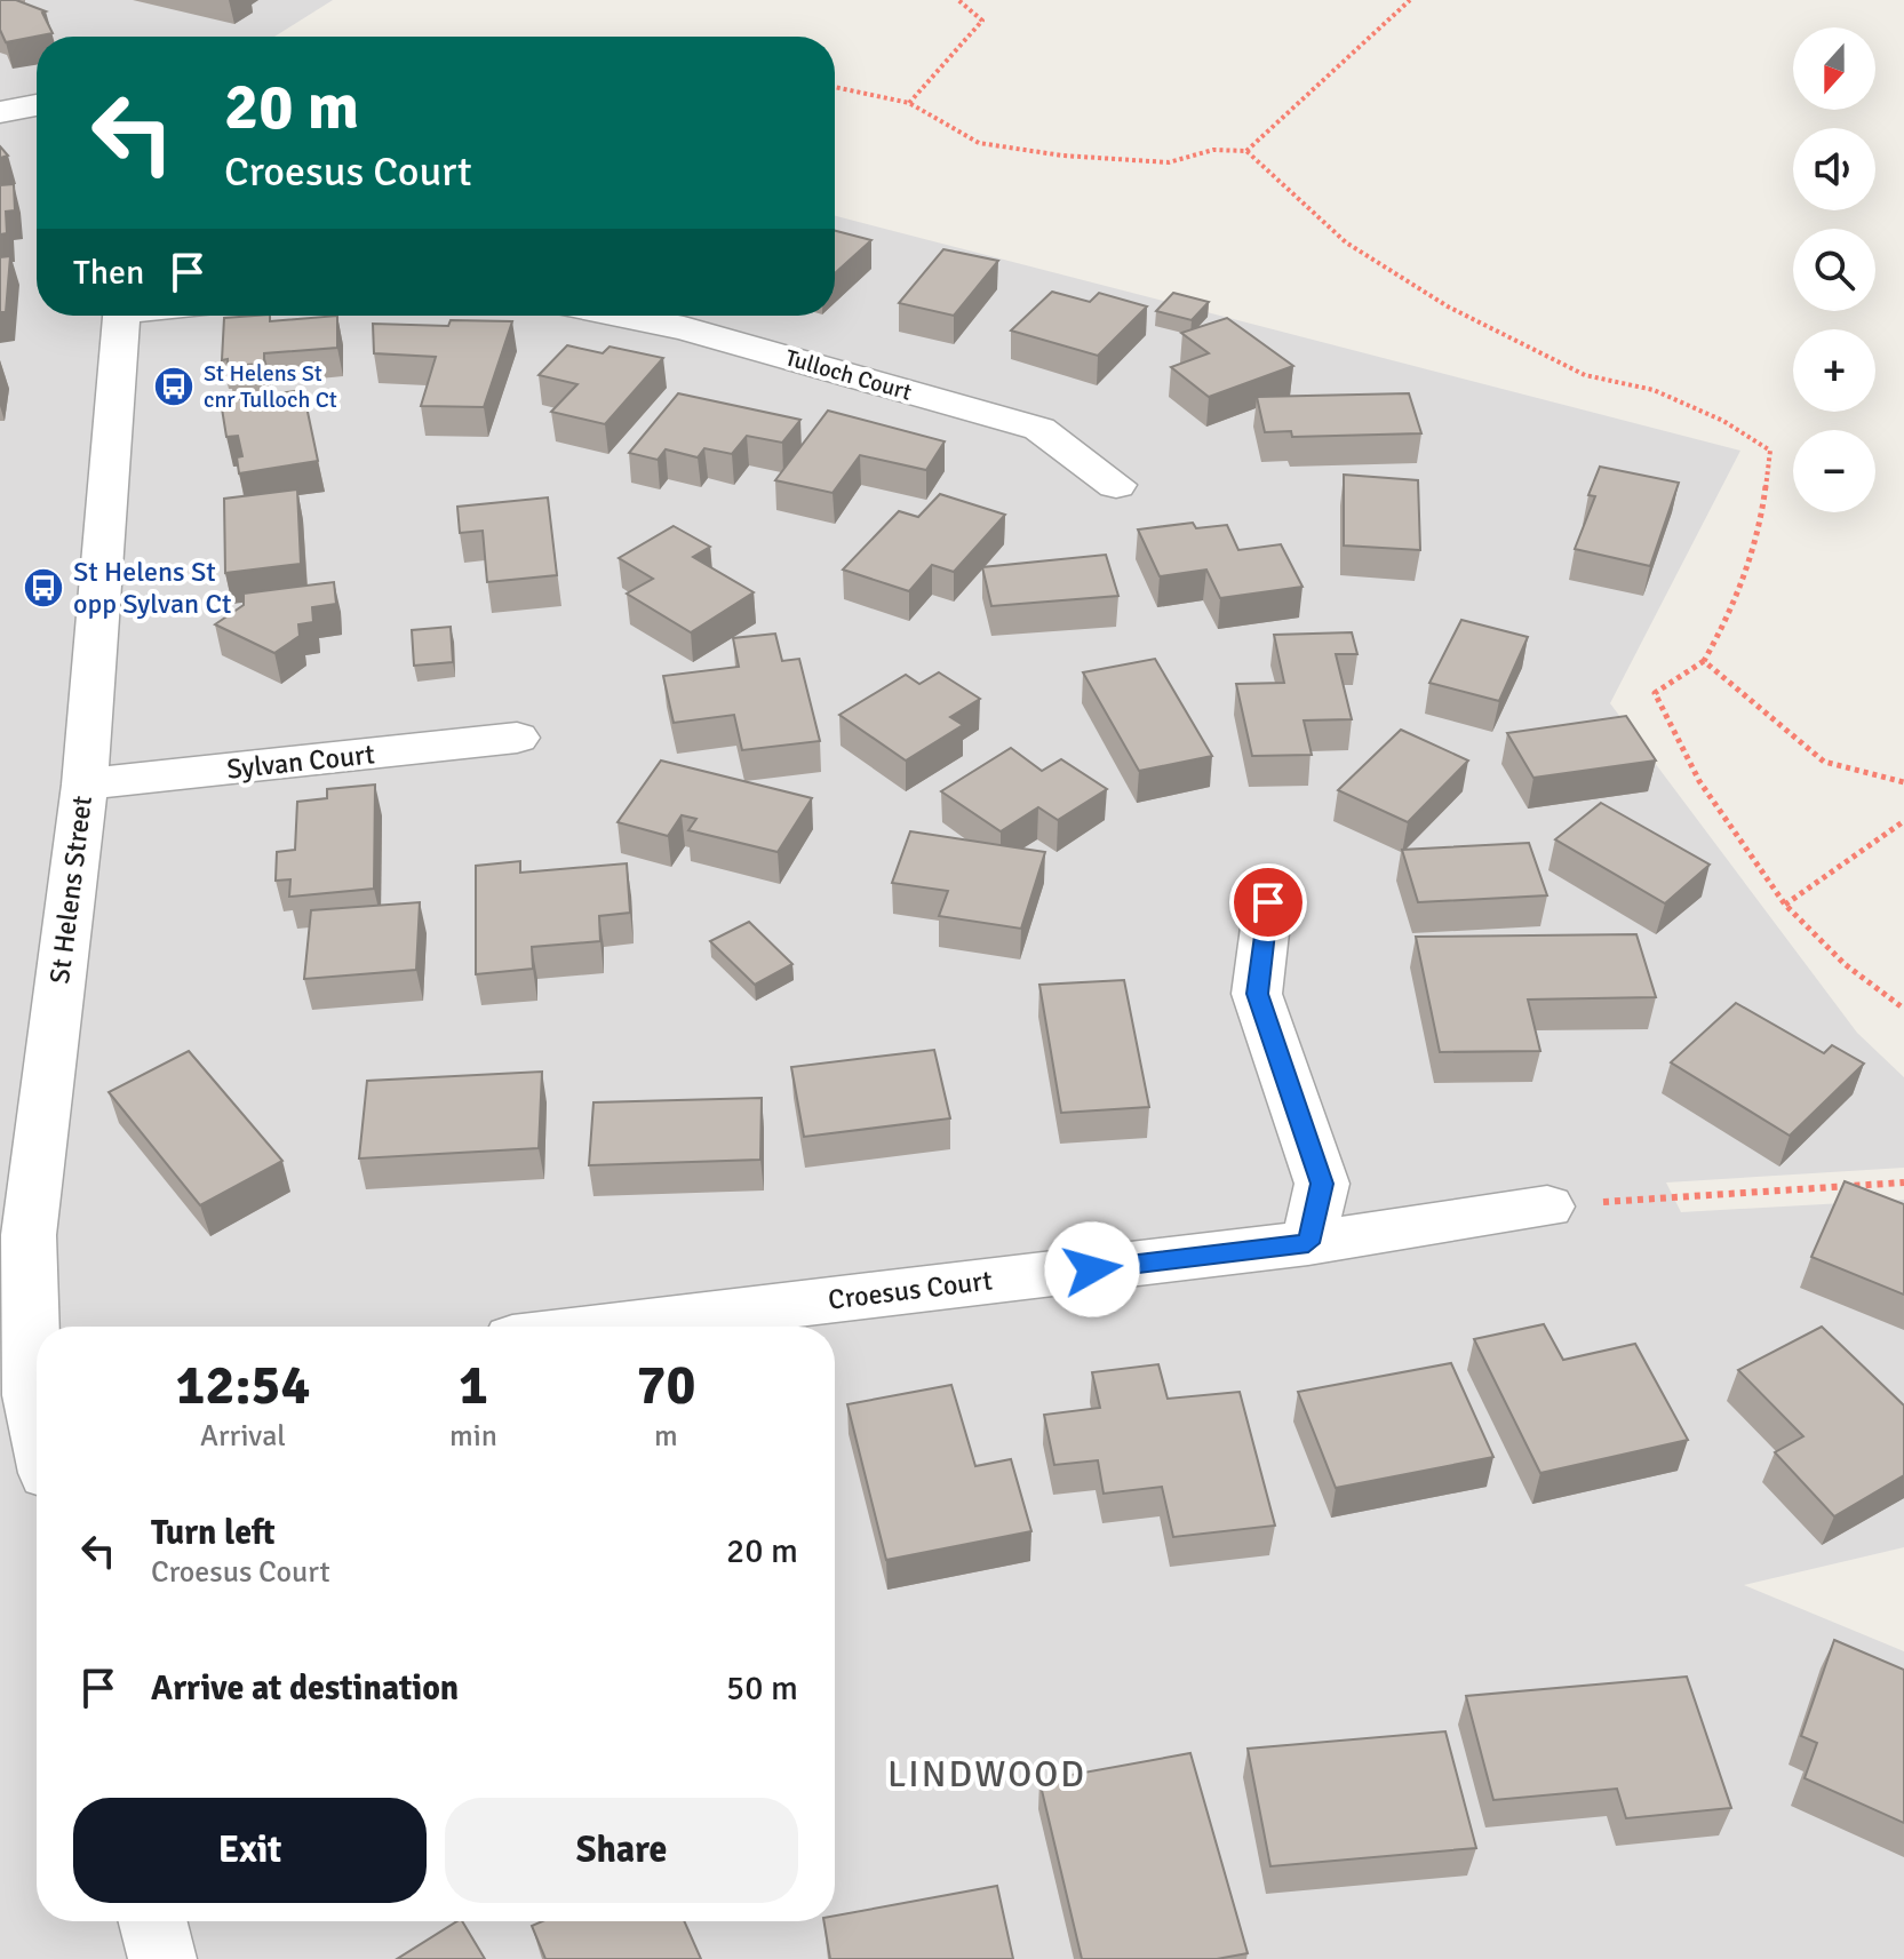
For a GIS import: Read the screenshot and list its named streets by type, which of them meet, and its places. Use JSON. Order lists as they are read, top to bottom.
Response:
{
  "streets": {
    "street": [
      "Tulloch Court",
      "Sylvan Court",
      "St Helens Street",
      "Croesus Court"
    ]
  },
  "crossings": [
    ["Sylvan Court", "St Helens Street"]
  ],
  "districts": ["LINDWOOD"],
  "places": {
    "bus stop": ["St Helens St cnr Tulloch Ct", "St Helens St opp Sylvan Ct"]
  },
  "north": "bottom",
  "page": {
    "map_buttons": ["+", "−"],
    "turn": ["20 m", "Croesus Court"],
    "then": "Then",
    "eta": [
      "12:54",
      "Arrival",
      "1",
      "min",
      "70",
      "m"
    ],
    "list": [
      {
        "name": "Turn left",
        "note": "Croesus Court",
        "value": "20 m"
      },
      {
        "name": "Arrive at destination",
        "value": "50 m"
      }
    ],
    "buttons": ["Exit", "Share"]
  }
}
